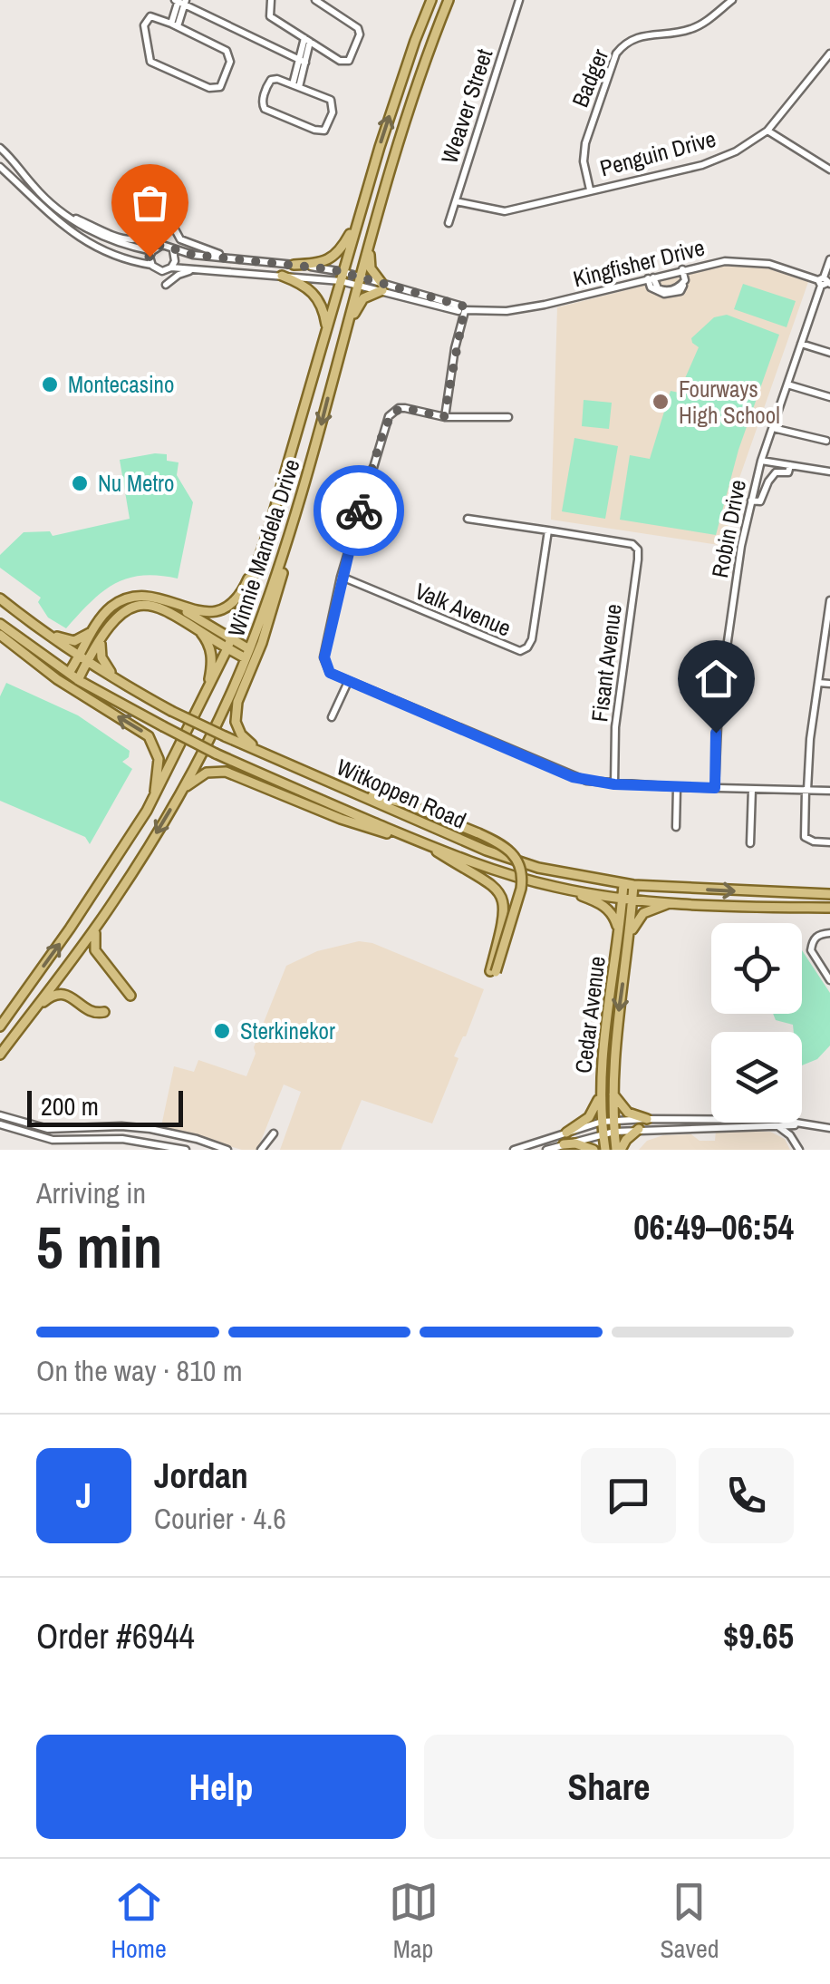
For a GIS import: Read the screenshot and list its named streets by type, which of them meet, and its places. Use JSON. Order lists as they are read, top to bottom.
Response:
{
  "streets": {
    "main road": ["Winnie Mandela Drive", "Witkoppen Road", "Cedar Avenue"],
    "street": [
      "Badger",
      "Weaver Street",
      "Penguin Drive",
      "Kingfisher Drive",
      "Robin Drive",
      "Valk Avenue",
      "Fisant Avenue"
    ]
  },
  "crossings": [
    ["Badger", "Penguin Drive"],
    ["Weaver Street", "Penguin Drive"],
    ["Kingfisher Drive", "Robin Drive"],
    ["Kingfisher Drive", "Winnie Mandela Drive"],
    ["Valk Avenue", "Fisant Avenue"],
    ["Witkoppen Road", "Cedar Avenue"]
  ],
  "places": [
    "Montecasino",
    "Fourways High School",
    "Nu Metro",
    "Sterkinekor"
  ],
  "scale_bar": "200 m",
  "page": {
    "scale": "200 m",
    "heading": ["5 min", "Arriving in", "06:49–06:54"],
    "panel": [
      "Jordan",
      "Courier · 4.6",
      "Order #6944",
      "$9.65"
    ],
    "bar": "On the way · 810 m",
    "round": "J",
    "buttons": ["Help", "Share"],
    "tabs": ["Home", "Map", "Saved"]
  }
}
